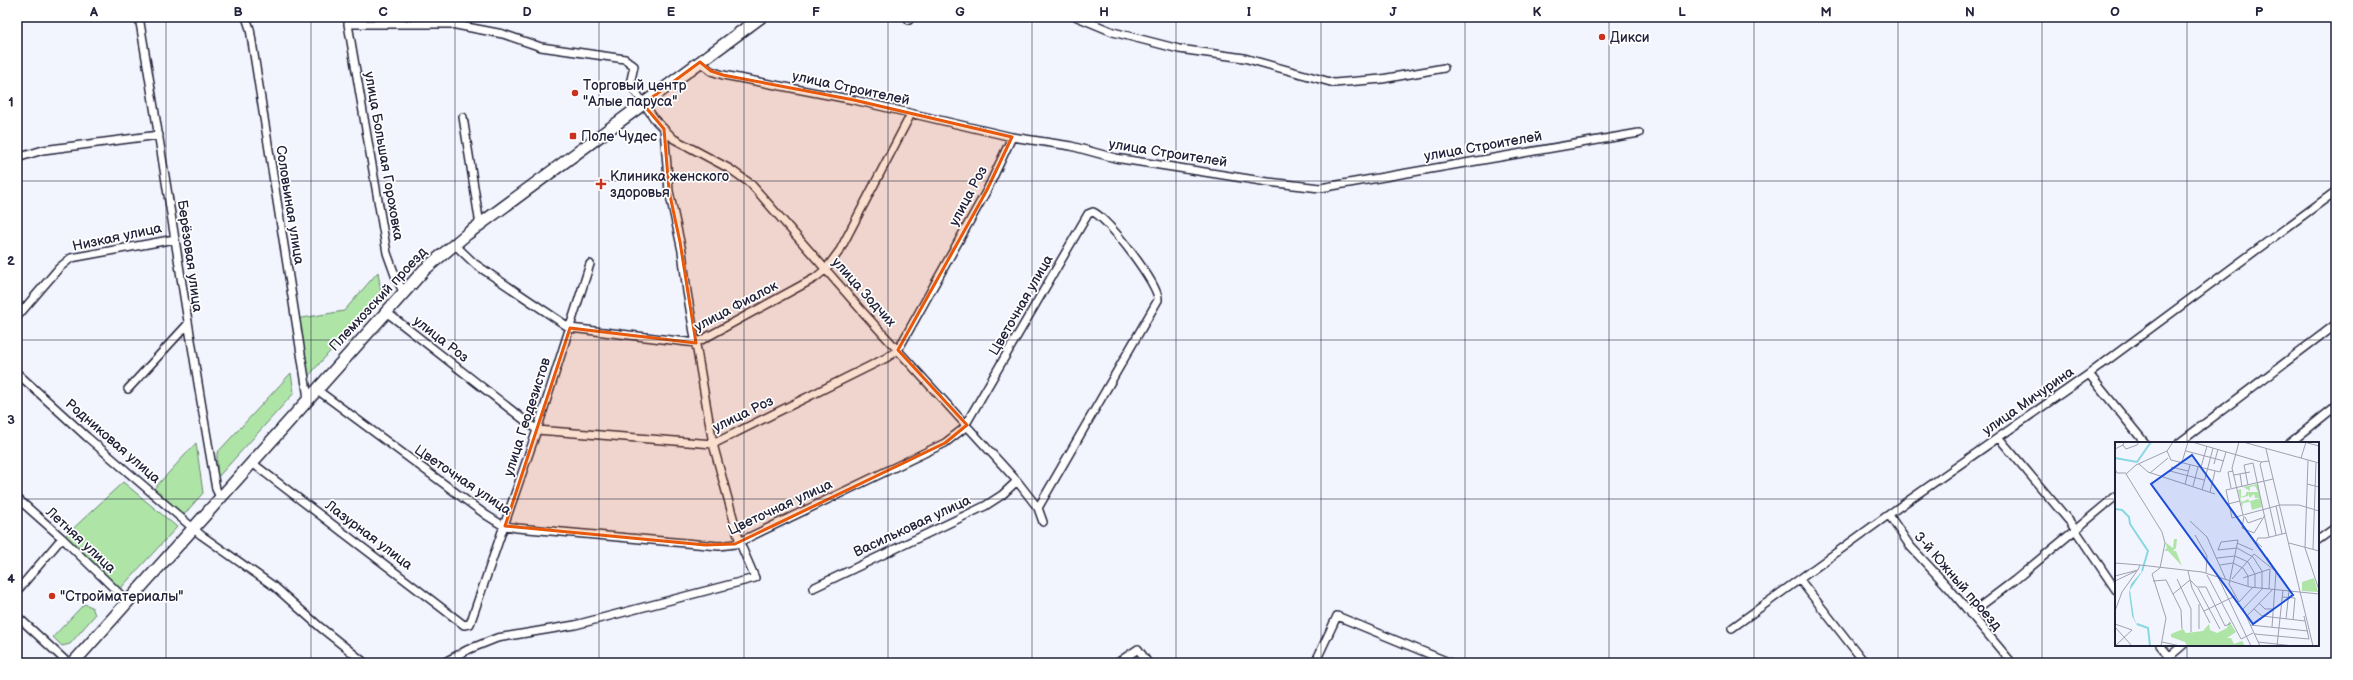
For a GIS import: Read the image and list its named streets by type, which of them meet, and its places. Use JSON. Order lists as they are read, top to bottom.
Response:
{
  "streets": {
    "main road": ["Племхозский проезд"],
    "street": [
      "улица Строителей",
      "улица Большая Гороховка",
      "улица Роз",
      "Соловьиная улица",
      "Низкая улица",
      "Берёзовая улица",
      "улица Зодчих",
      "Цветочная улица",
      "улица Фиалок",
      "улица Мичурина",
      "улица Геодезистов",
      "Родниковая улица",
      "Васильковая улица",
      "Лазурная улица",
      "Летняя улица",
      "3-й Южный проезд"
    ]
  },
  "crossings": [
    ["улица Строителей", "улица Роз"],
    ["улица Строителей", "Племхозский проезд"],
    ["улица Строителей", "улица Фиалок"],
    ["улица Большая Гороховка", "улица Зодчих"],
    ["улица Большая Гороховка", "Племхозский проезд"],
    ["улица Роз", "улица Зодчих"],
    ["улица Роз", "Племхозский проезд"],
    ["улица Роз", "улица Геодезистов"],
    ["Соловьиная улица", "Племхозский проезд"],
    ["Низкая улица", "Берёзовая улица"],
    ["Берёзовая улица", "Племхозский проезд"],
    ["улица Зодчих", "Племхозский проезд"],
    ["улица Зодчих", "Цветочная улица"],
    ["улица Зодчих", "улица Фиалок"],
    ["улица Зодчих", "Васильковая улица"],
    ["Племхозский проезд", "Цветочная улица"],
    ["Племхозский проезд", "улица Фиалок"],
    ["Племхозский проезд", "Родниковая улица"],
    ["Племхозский проезд", "Лазурная улица"],
    ["Племхозский проезд", "Летняя улица"],
    ["Цветочная улица", "улица Геодезистов"],
    ["улица Фиалок", "улица Геодезистов"],
    ["улица Мичурина", "3-й Южный проезд"],
    ["улица Геодезистов", "Лазурная улица"]
  ],
  "places": {
    "other": ["Дикси", "Торговый центр \"Алые паруса\"", "\"Стройматериалы\""],
    "transit": ["Поле Чудес"],
    "health": ["Клиника женского здоровья"]
  },
  "grid": {
    "columns": [
      "A",
      "B",
      "C",
      "D",
      "E",
      "F",
      "G",
      "H",
      "I",
      "J",
      "K",
      "L",
      "M",
      "N",
      "O",
      "P"
    ],
    "rows": [
      "1",
      "2",
      "3",
      "4"
    ]
  }
}
